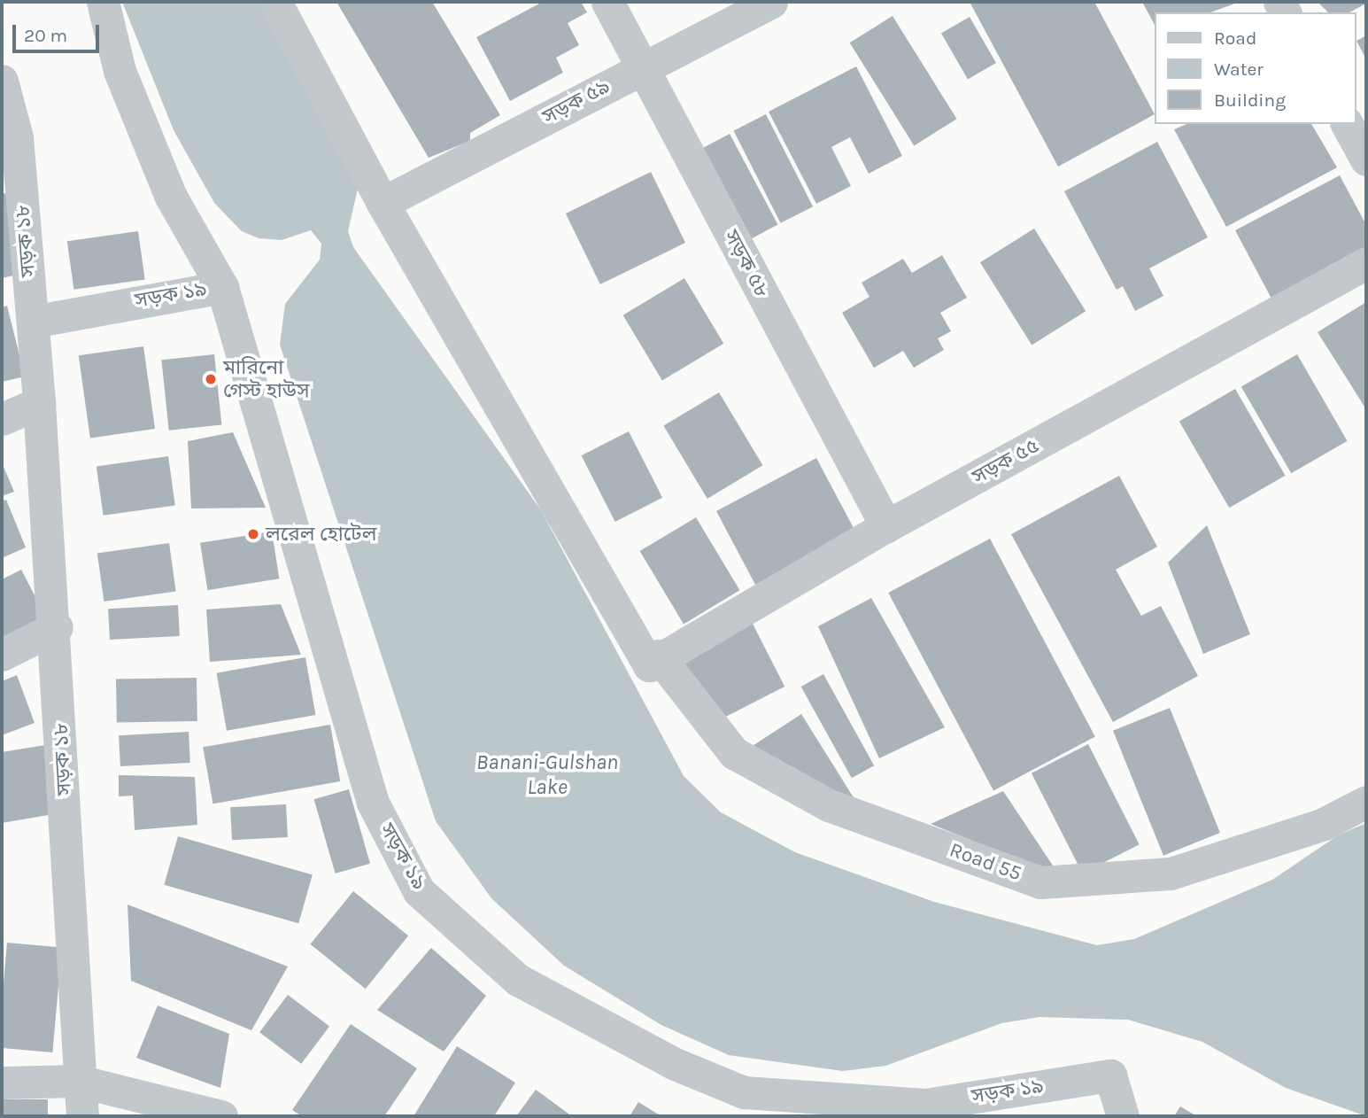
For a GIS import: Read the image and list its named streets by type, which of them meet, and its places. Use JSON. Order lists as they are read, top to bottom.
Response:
{
  "streets": {
    "street": [
      "সড়ক ৫৯",
      "সড়ক ১৮",
      "সড়ক ৫৮",
      "সড়ক ১৯",
      "সড়ক ৫৫",
      "Road 55"
    ]
  },
  "crossings": [
    ["সড়ক ৫৯", "সড়ক ৫৮"],
    ["সড়ক ৫৯", "Road 55"],
    ["সড়ক ১৮", "সড়ক ১৯"],
    ["সড়ক ৫৮", "সড়ক ৫৫"],
    ["সড়ক ৫৫", "Road 55"]
  ],
  "water": ["Banani-Gulshan Lake"],
  "places": ["মারিনো গেস্ট হাউস", "লরেল হোটেল"],
  "legend": ["Road", "Water", "Building"],
  "scale_bar": "20 m"
}
